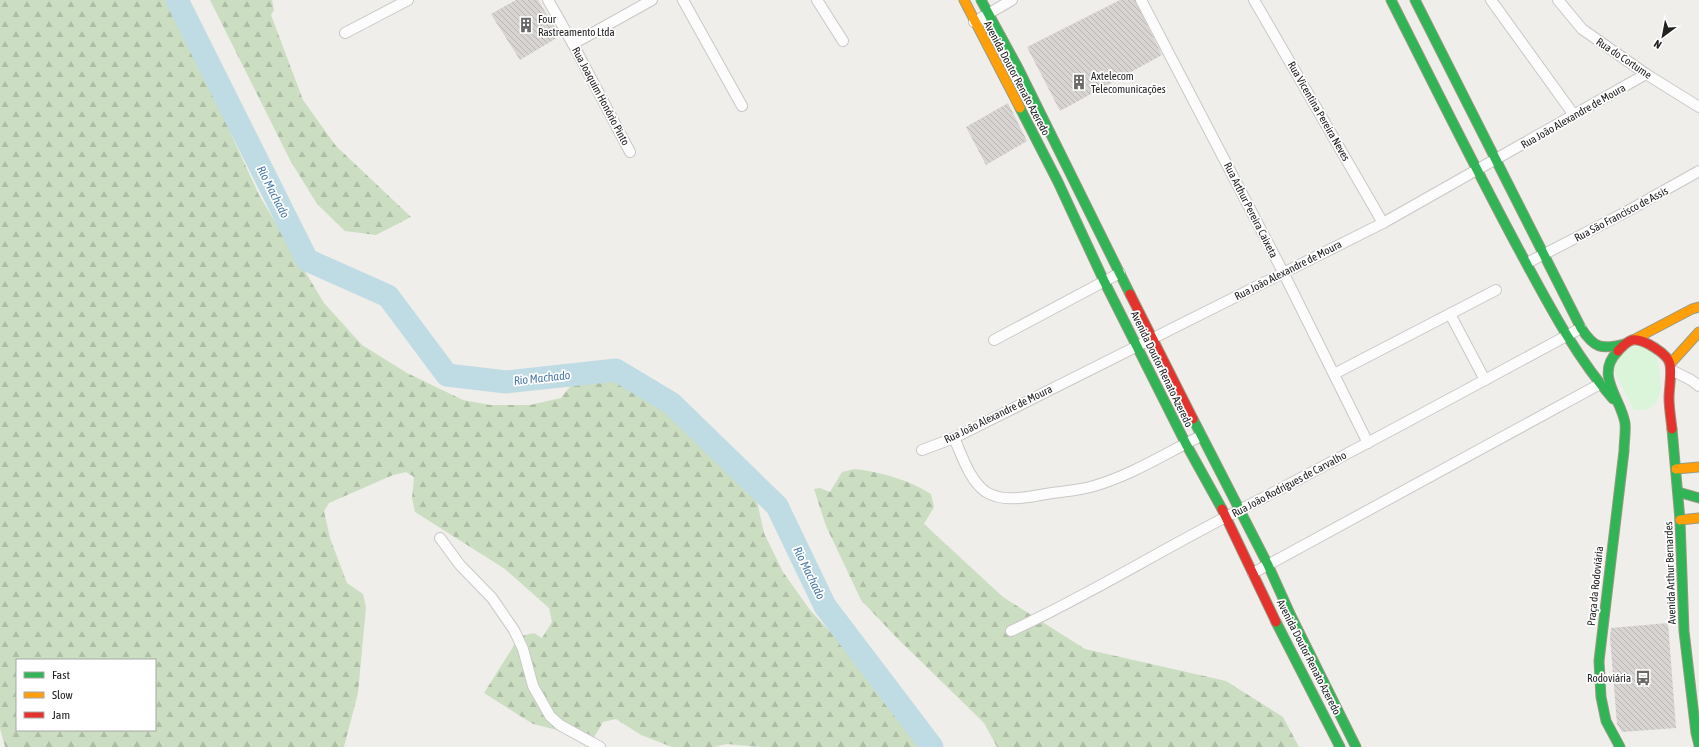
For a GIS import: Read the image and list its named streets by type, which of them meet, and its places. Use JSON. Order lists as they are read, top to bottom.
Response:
{
  "streets": {
    "street": [
      "Rua do Cortume",
      "Avenida Doutor Renato Azeredo",
      "Rua Joaquim Honório Pinto",
      "Rua Vicentina Pereira Neves",
      "Rua João Alexandre de Moura",
      "Rua Arthur Pereira Caixeta",
      "Rua São Francisco de Assis",
      "Rua João Rodrigues de Carvalho",
      "Avenida Arthur Bernardes",
      "Praça da Rodoviária"
    ]
  },
  "crossings": [
    ["Rua do Cortume", "Rua João Alexandre de Moura"],
    ["Avenida Doutor Renato Azeredo", "Rua João Alexandre de Moura"],
    ["Avenida Doutor Renato Azeredo", "Rua João Rodrigues de Carvalho"],
    ["Rua Vicentina Pereira Neves", "Rua João Alexandre de Moura"],
    ["Rua João Alexandre de Moura", "Rua Arthur Pereira Caixeta"],
    ["Rua Arthur Pereira Caixeta", "Rua João Rodrigues de Carvalho"]
  ],
  "water": ["Rio Machado"],
  "places": {
    "building": ["Four Rastreamento Ltda", "Axtelecom Telecomunicações"],
    "bus stop": ["Rodoviária"]
  },
  "legend": ["Fast", "Slow", "Jam"],
  "north": "bottom left"
}
